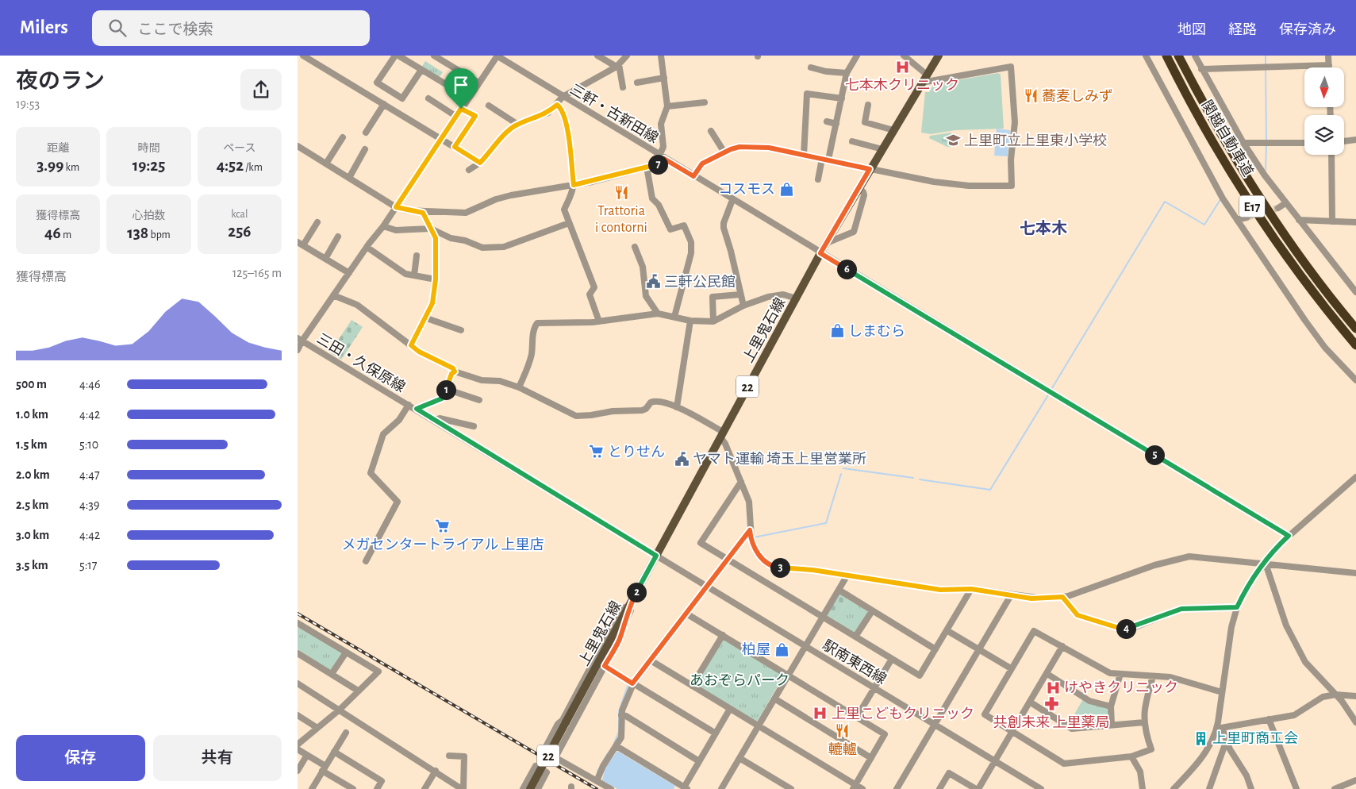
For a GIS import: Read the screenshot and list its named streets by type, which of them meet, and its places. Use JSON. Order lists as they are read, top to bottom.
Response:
{
  "streets": {
    "highway": ["関越自動車道", "E17"],
    "main road": ["上里鬼石線", "22"],
    "street": ["三軒・古新田線", "三田・久保原線", "駅南東西線"]
  },
  "crossings": [
    ["三軒・古新田線", "上里鬼石線"],
    ["上里鬼石線", "三田・久保原線"],
    ["上里鬼石線", "駅南東西線"],
    ["三田・久保原線", "駅南東西線"]
  ],
  "districts": ["七本木"],
  "parks": ["あおぞらパーク"],
  "places": {
    "hospital": ["七本木クリニック", "けやきクリニック", "上里こどもクリニック"],
    "restaurant": ["蕎麦しみず", "Trattoria i contorni", "轆轤"],
    "school or university": ["上里町立上里東小学校"],
    "shop": ["コスモス", "しまむら", "柏屋"],
    "public building": ["三軒公民館", "ヤマト運輸 埼玉上里営業所"],
    "supermarket": ["とりせん", "メガセンタートライアル 上里店"],
    "pharmacy": ["共創未来 上里薬局"],
    "building": ["上里町商工会"]
  },
  "north": "bottom",
  "page": {
    "header": "Milers",
    "search": "ここで検索",
    "nav": ["地図", "経路", "保存済み"],
    "heading": ["夜のラン", "19:53"],
    "stats": [
      ["距離", "3.99 km"],
      ["時間", "19:25"],
      ["ペース", "4:52 /km"],
      ["獲得標高", "46 m"],
      ["心拍数", "138 bpm"],
      ["kcal", "256"]
    ],
    "pins": [
      "7",
      "6",
      "1",
      "5",
      "3",
      "2",
      "4"
    ],
    "chart": ["獲得標高", "125–165 m"],
    "list": [
      {
        "name": "500 m",
        "note": "4:46"
      },
      {
        "name": "1.0 km",
        "note": "4:42"
      },
      {
        "name": "1.5 km",
        "note": "5:10"
      },
      {
        "name": "2.0 km",
        "note": "4:47"
      },
      {
        "name": "2.5 km",
        "note": "4:39"
      },
      {
        "name": "3.0 km",
        "note": "4:42"
      },
      {
        "name": "3.5 km",
        "note": "5:17"
      }
    ],
    "buttons": ["保存", "共有"]
  }
}
